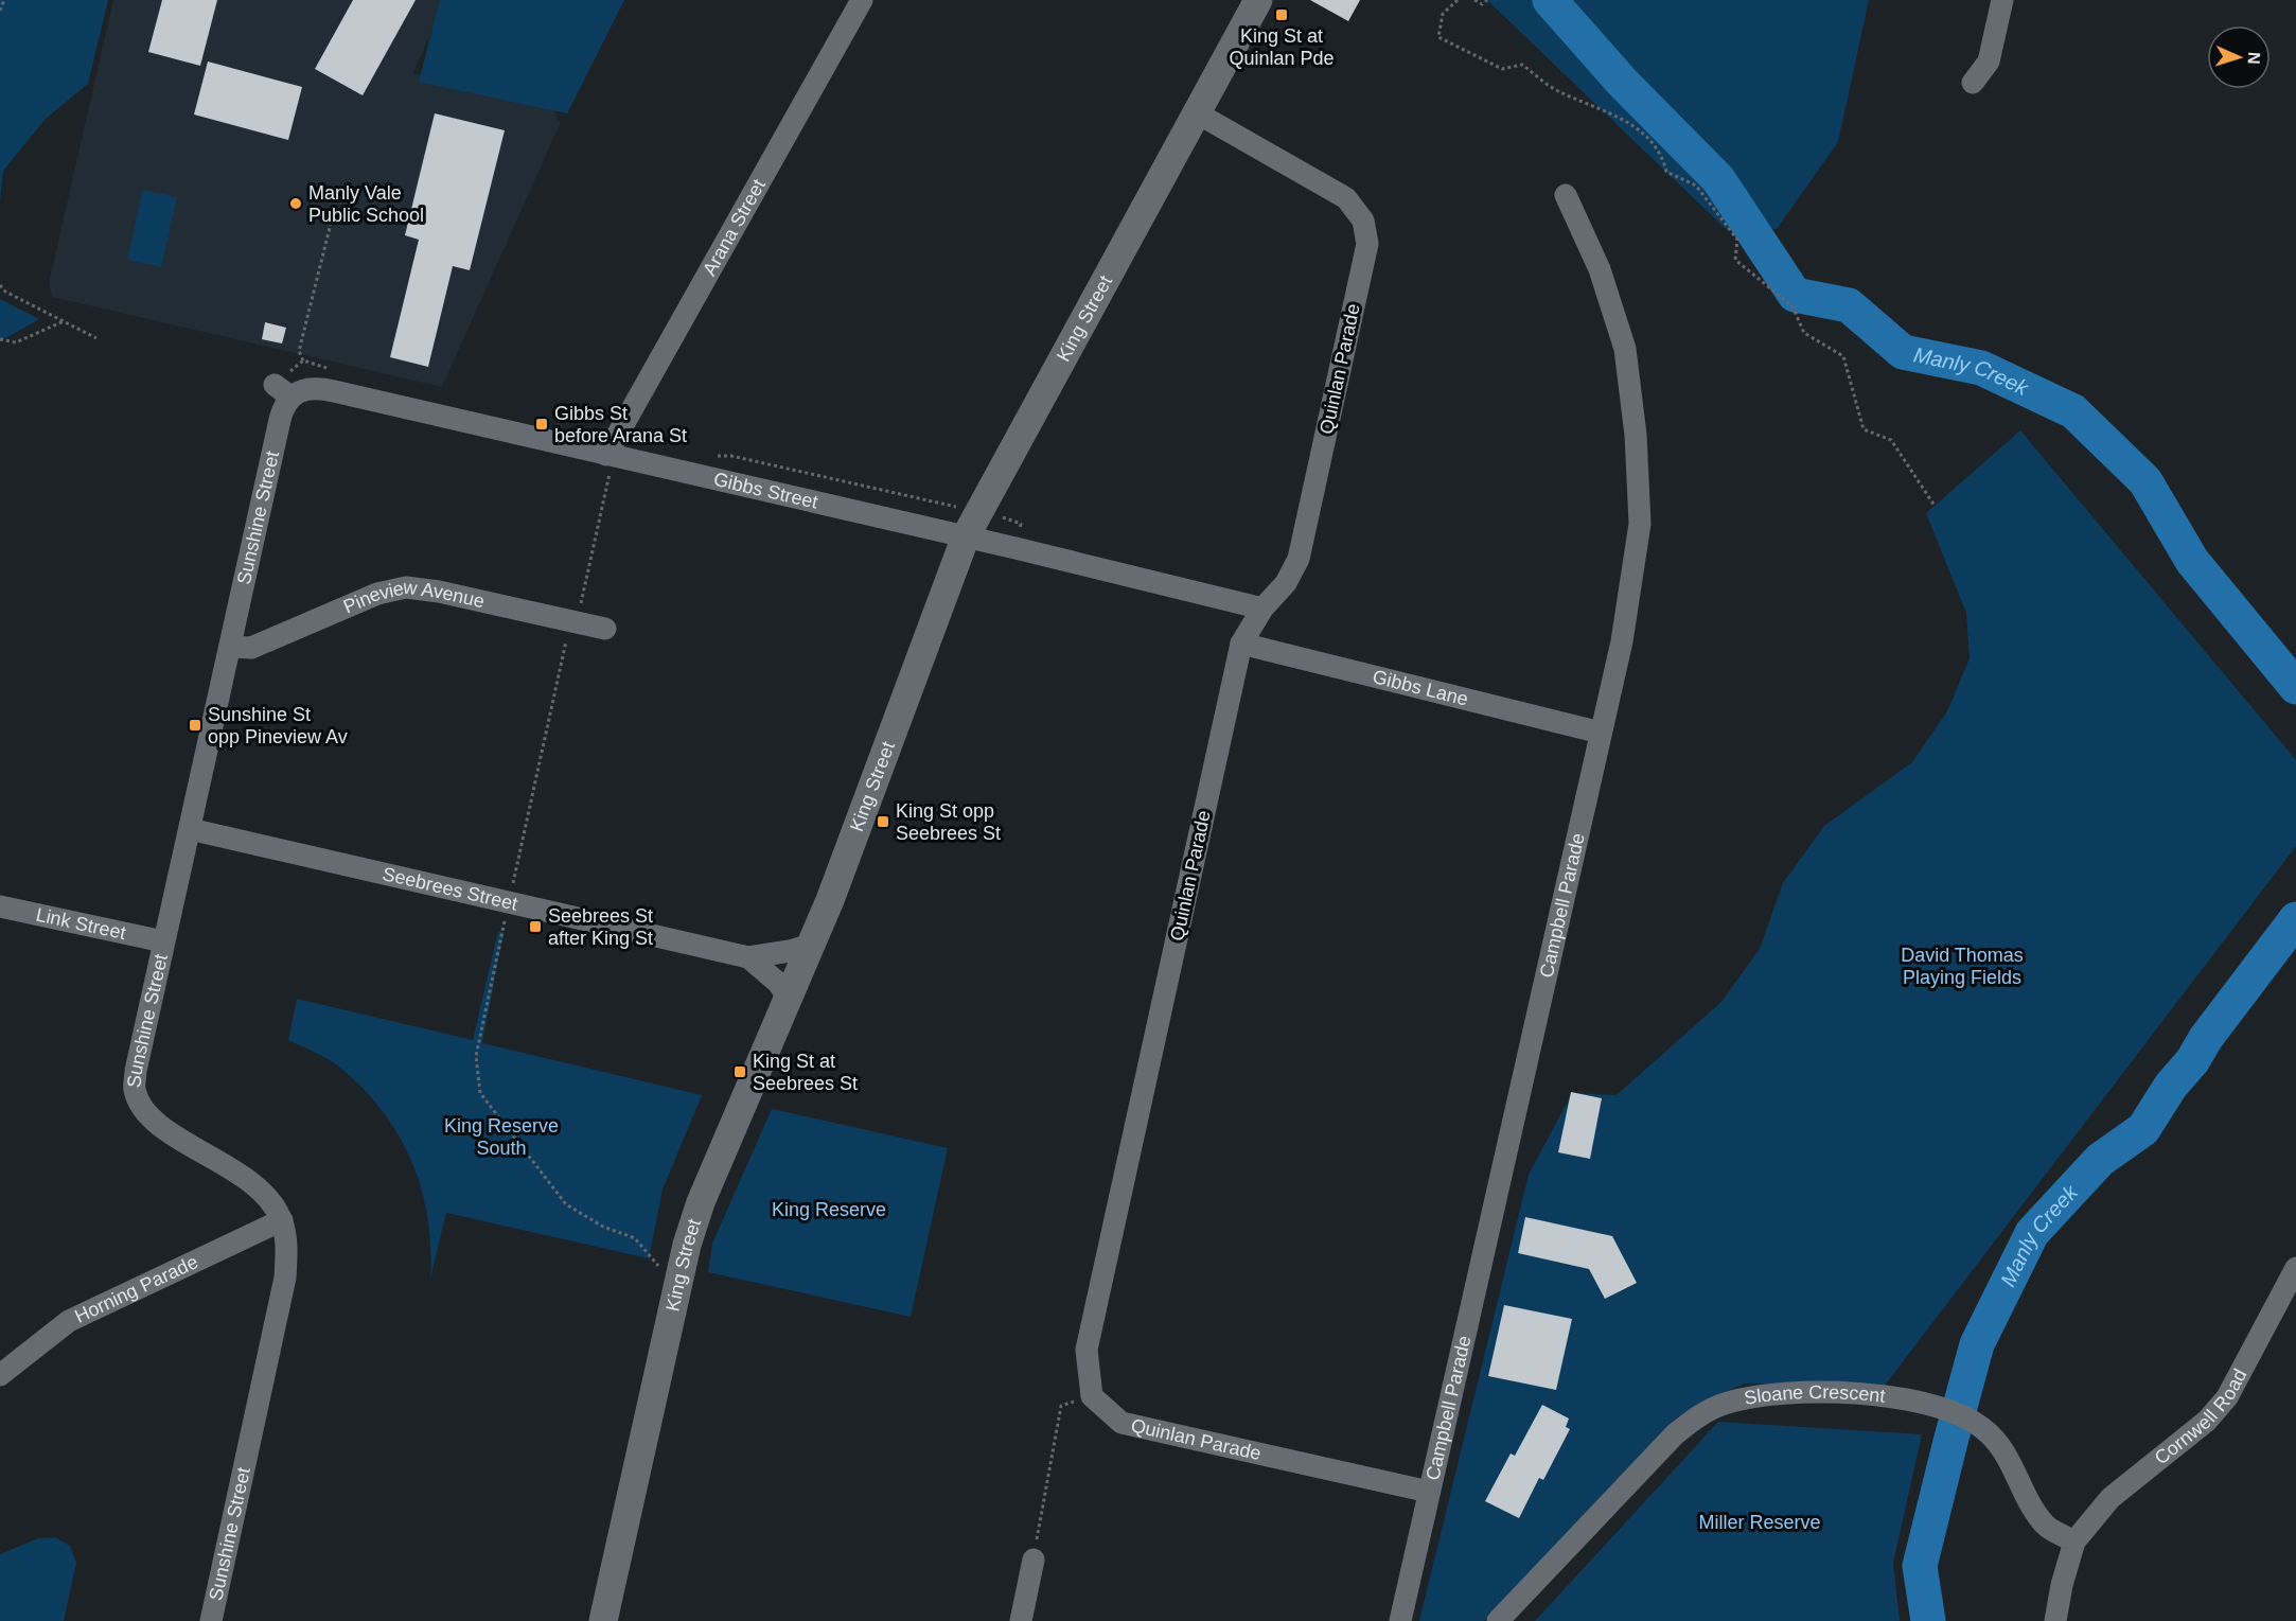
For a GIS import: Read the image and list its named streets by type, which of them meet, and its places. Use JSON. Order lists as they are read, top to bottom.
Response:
{
  "streets": {
    "street": [
      "Arana Street",
      "King Street",
      "Quinlan Parade",
      "Gibbs Street",
      "Sunshine Street",
      "Pineview Avenue",
      "Gibbs Lane",
      "Seebrees Street",
      "Campbell Parade",
      "Link Street",
      "Horning Parade",
      "Sloane Crescent",
      "Cornwell Road"
    ]
  },
  "crossings": [
    ["Arana Street", "Gibbs Street"],
    ["King Street", "Quinlan Parade"],
    ["King Street", "Gibbs Street"],
    ["King Street", "Seebrees Street"],
    ["Quinlan Parade", "Gibbs Street"],
    ["Quinlan Parade", "Gibbs Lane"],
    ["Quinlan Parade", "Campbell Parade"],
    ["Gibbs Street", "Sunshine Street"],
    ["Sunshine Street", "Pineview Avenue"],
    ["Sunshine Street", "Seebrees Street"],
    ["Sunshine Street", "Link Street"],
    ["Sunshine Street", "Horning Parade"],
    ["Gibbs Lane", "Campbell Parade"],
    ["Sloane Crescent", "Cornwell Road"]
  ],
  "water": ["Manly Creek"],
  "parks": [
    "David Thomas Playing Fields",
    "King Reserve South",
    "King Reserve",
    "Miller Reserve"
  ],
  "places": {
    "transit": [
      "King St at Quinlan Pde",
      "Gibbs St before Arana St",
      "Sunshine St opp Pineview Av",
      "King St opp Seebrees St",
      "Seebrees St after King St",
      "King St at Seebrees St"
    ],
    "other": ["Manly Vale Public School"]
  },
  "north": "right"
}
